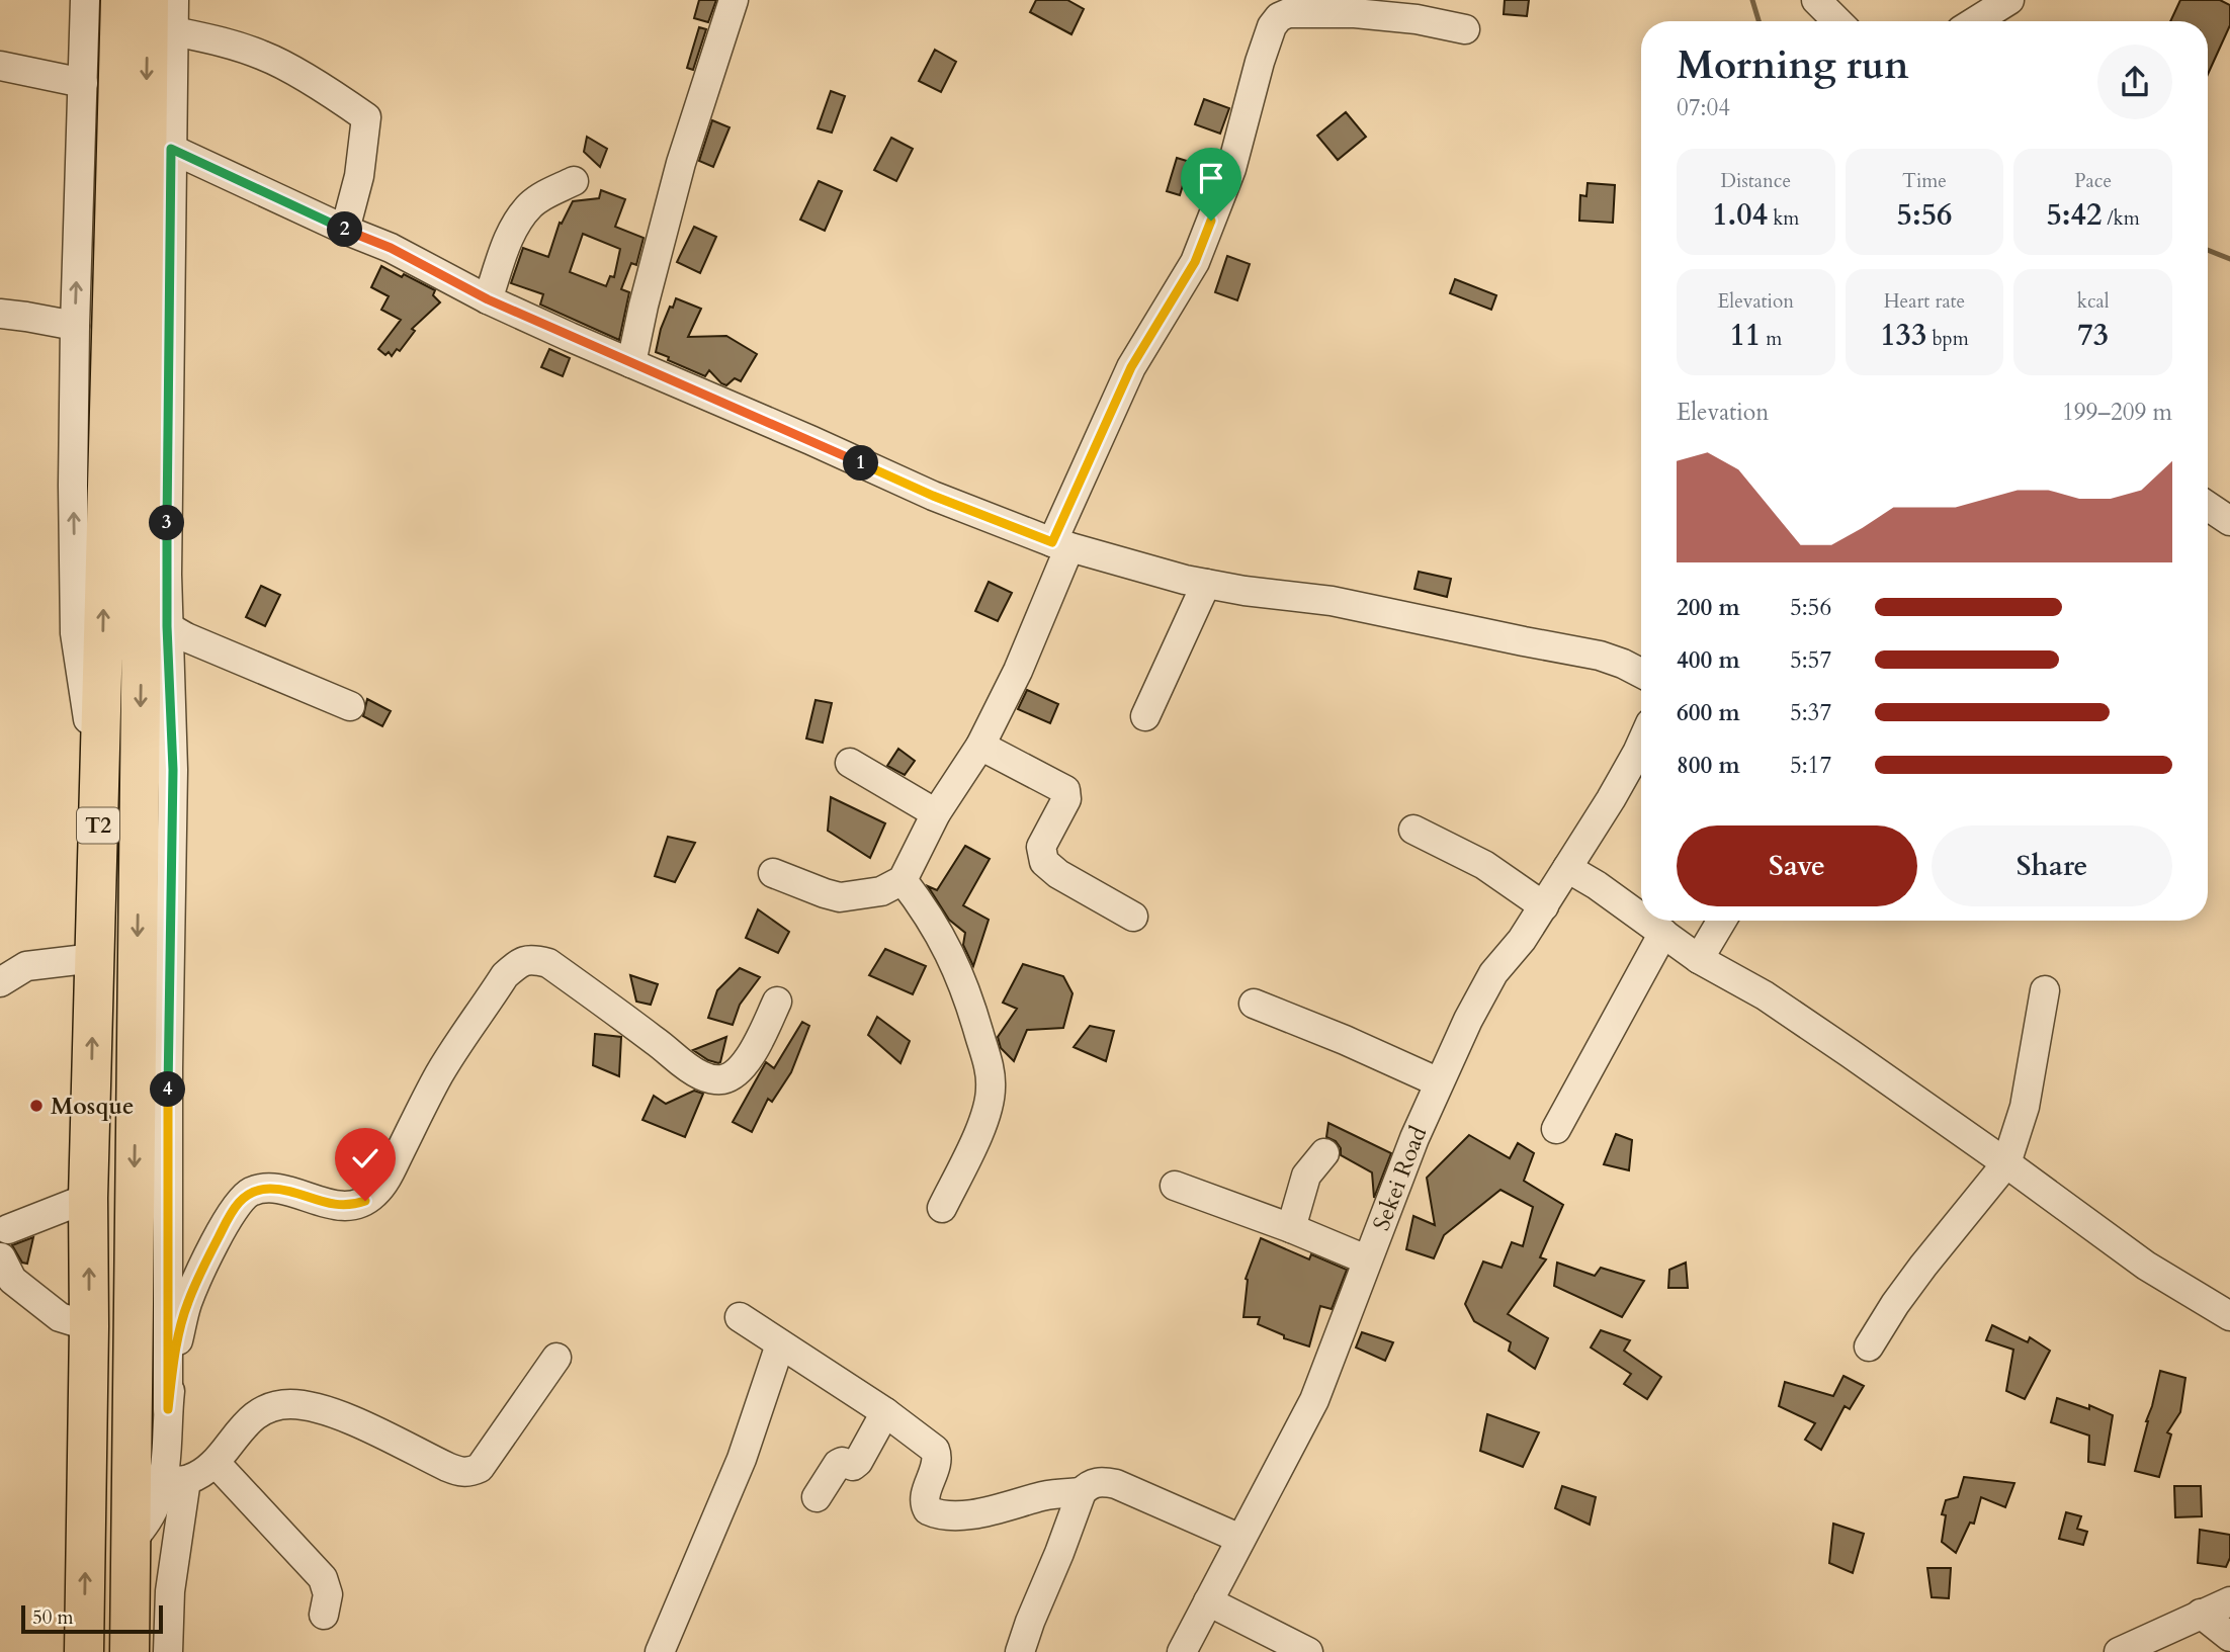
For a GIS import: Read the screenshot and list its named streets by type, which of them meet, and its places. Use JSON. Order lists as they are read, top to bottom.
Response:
{
  "streets": {
    "highway": ["T2"],
    "street": ["Sekei Road"]
  },
  "places": ["Mosque"],
  "scale_bar": "50 m",
  "page": {
    "heading": ["Morning run", "07:04"],
    "stats": [
      ["Distance", "1.04 km"],
      ["Time", "5:56"],
      ["Pace", "5:42 /km"],
      ["Elevation", "11 m"],
      ["Heart rate", "133 bpm"],
      ["kcal", "73"]
    ],
    "pins": [
      "2",
      "1",
      "3",
      "4"
    ],
    "chart": ["Elevation", "199–209 m"],
    "list": [
      {
        "name": "200 m",
        "note": "5:56"
      },
      {
        "name": "400 m",
        "note": "5:57"
      },
      {
        "name": "600 m",
        "note": "5:37"
      },
      {
        "name": "800 m",
        "note": "5:17"
      }
    ],
    "buttons": ["Save", "Share"],
    "scale": "50 m"
  }
}
